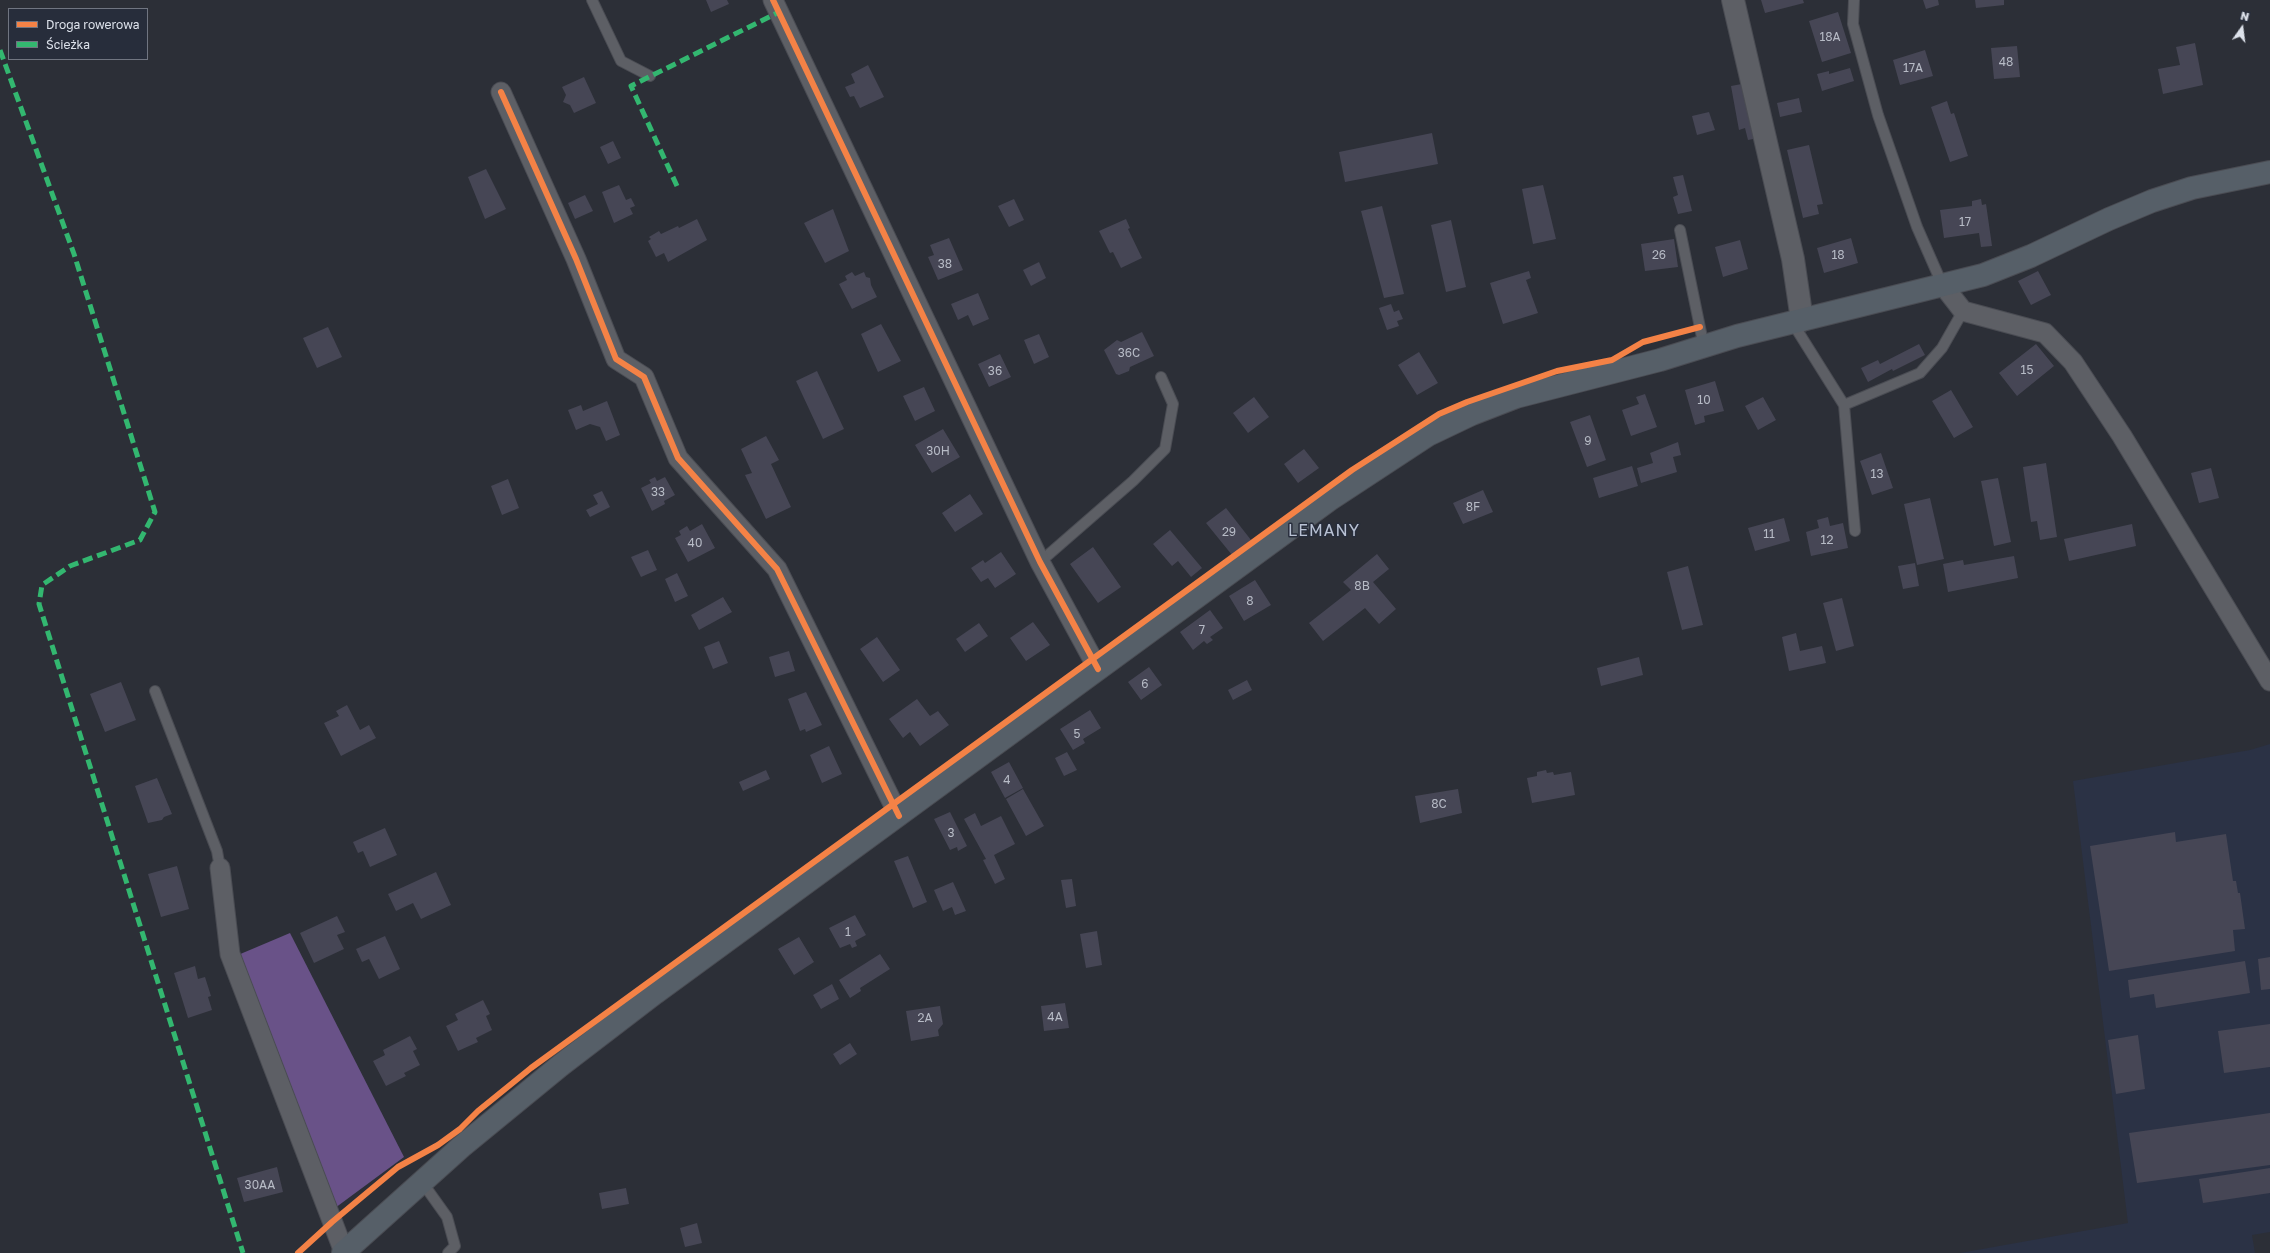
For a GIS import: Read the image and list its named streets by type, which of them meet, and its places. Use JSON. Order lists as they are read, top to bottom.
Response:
{
  "districts": ["LEMANY"],
  "house_numbers": [
    "18A",
    "48",
    "17A",
    "17",
    "26",
    "18",
    "38",
    "36C",
    "15",
    "36",
    "10",
    "9",
    "30H",
    "13",
    "33",
    "8F",
    "29",
    "11",
    "12",
    "40",
    "8B",
    "8",
    "7",
    "6",
    "5",
    "4",
    "8C",
    "3",
    "1",
    "4A",
    "2A",
    "30AA"
  ],
  "legend": ["Droga rowerowa", "Ścieżka"],
  "north": "top"
}
